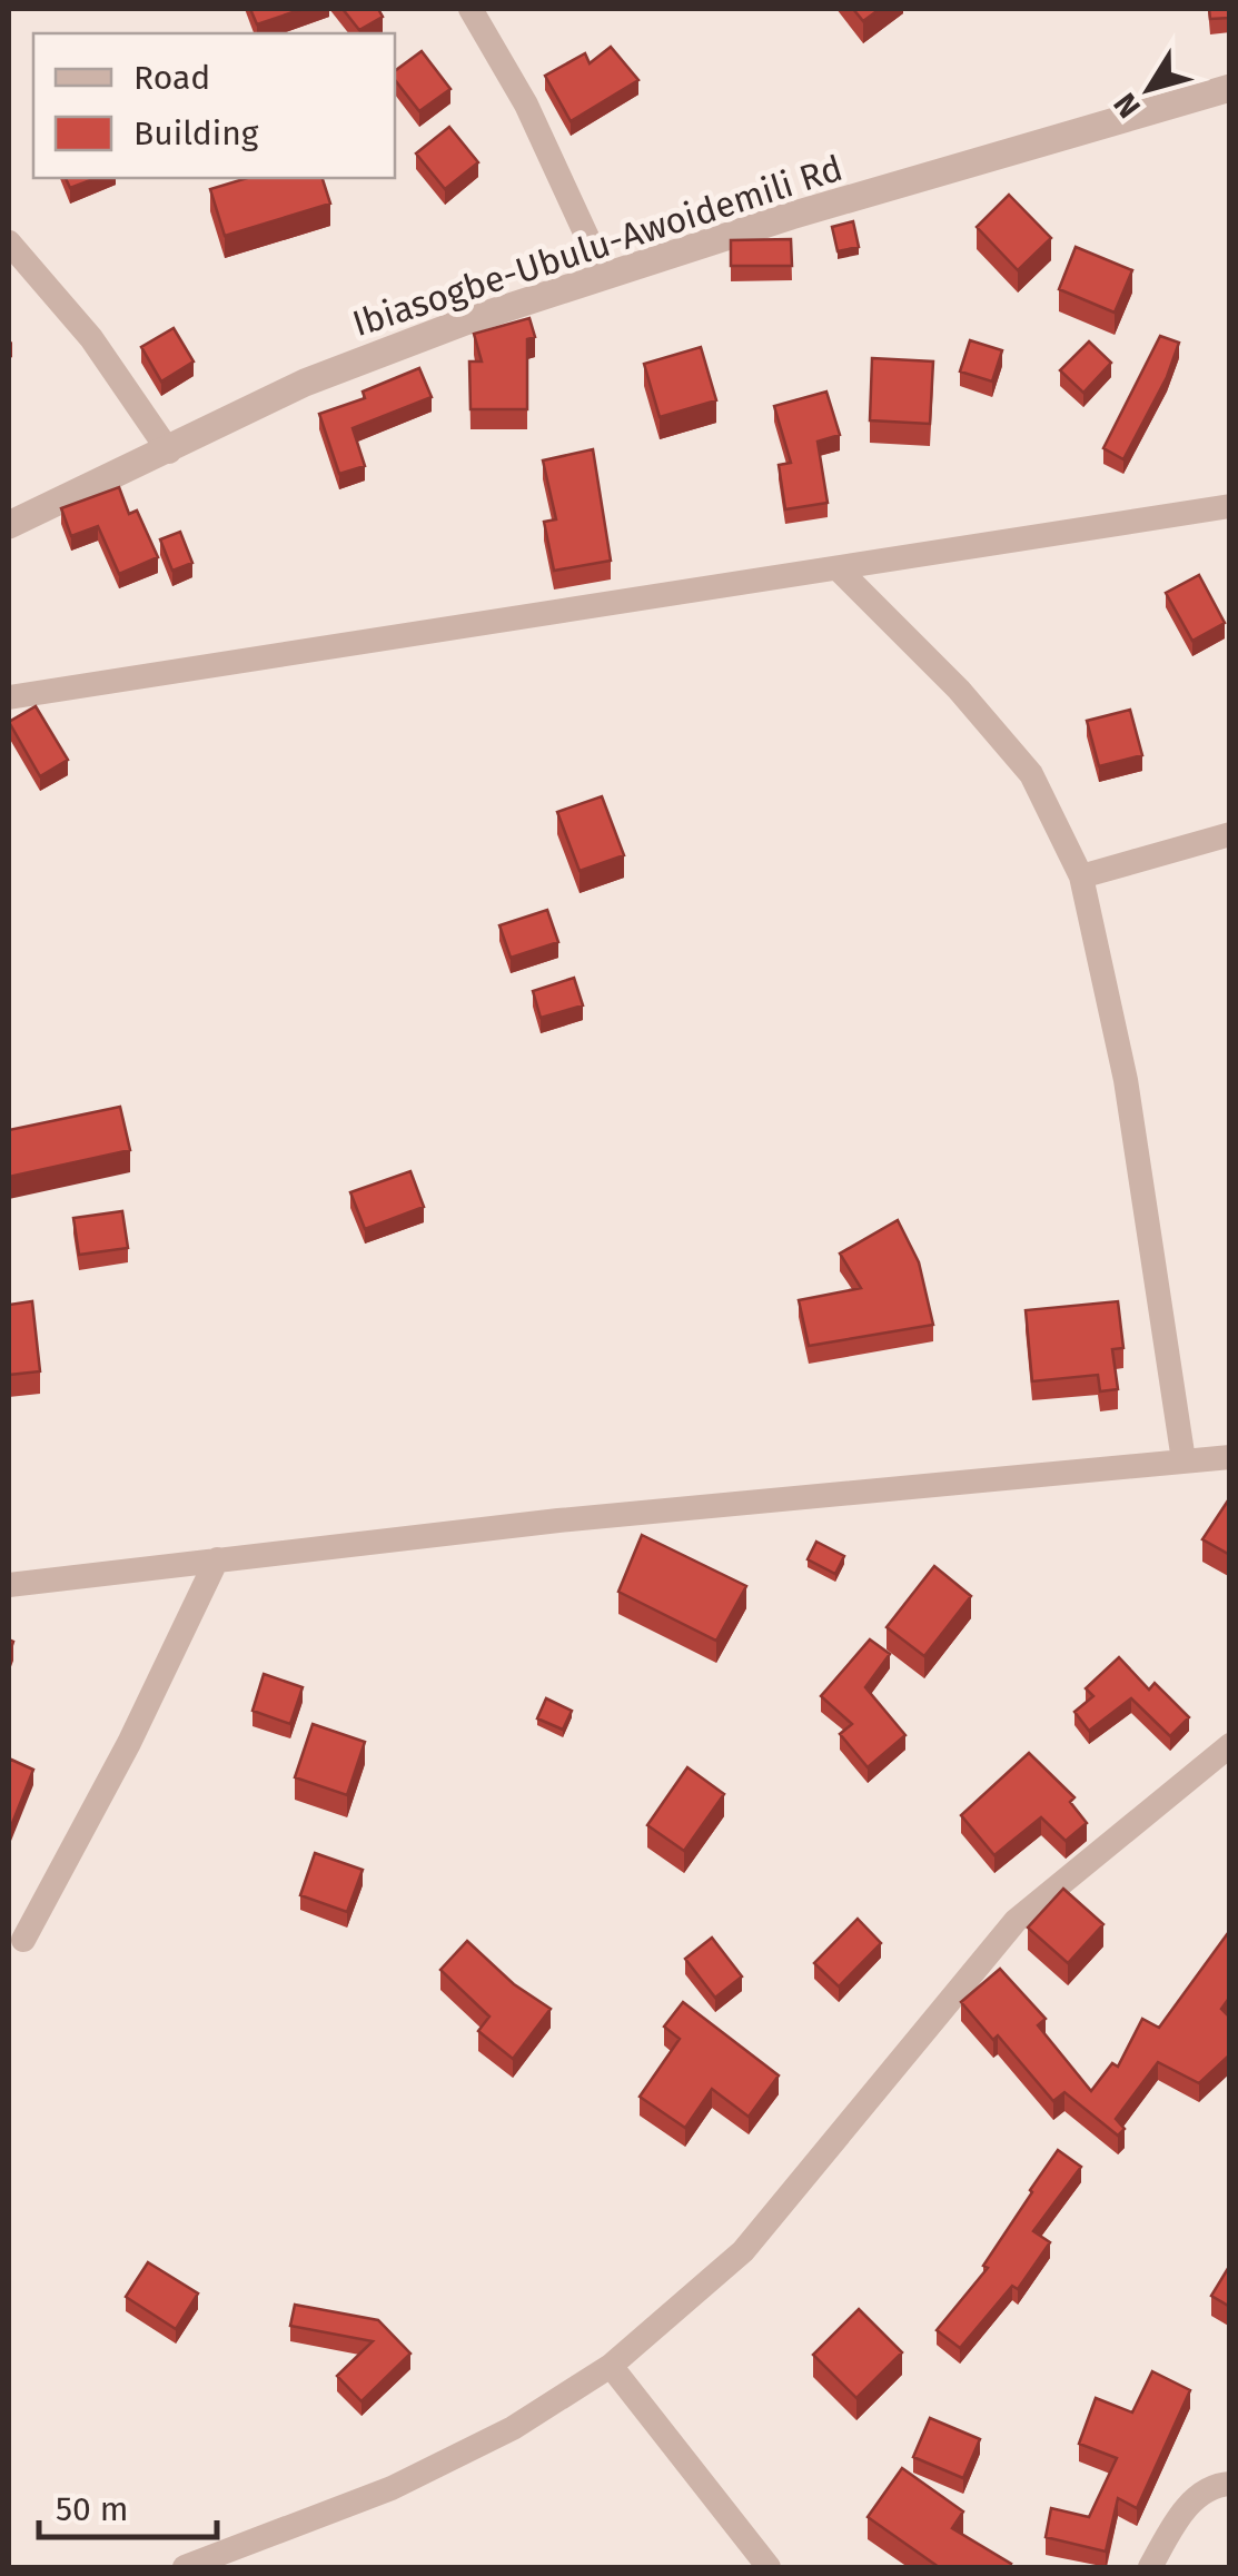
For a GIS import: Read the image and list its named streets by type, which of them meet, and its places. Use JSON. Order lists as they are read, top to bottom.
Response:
{
  "streets": {
    "street": ["Ibiasogbe-Ubulu-Awoidemili Rd"]
  },
  "legend": ["Road", "Building"],
  "scale_bar": "50 m",
  "north": "bottom left"
}
